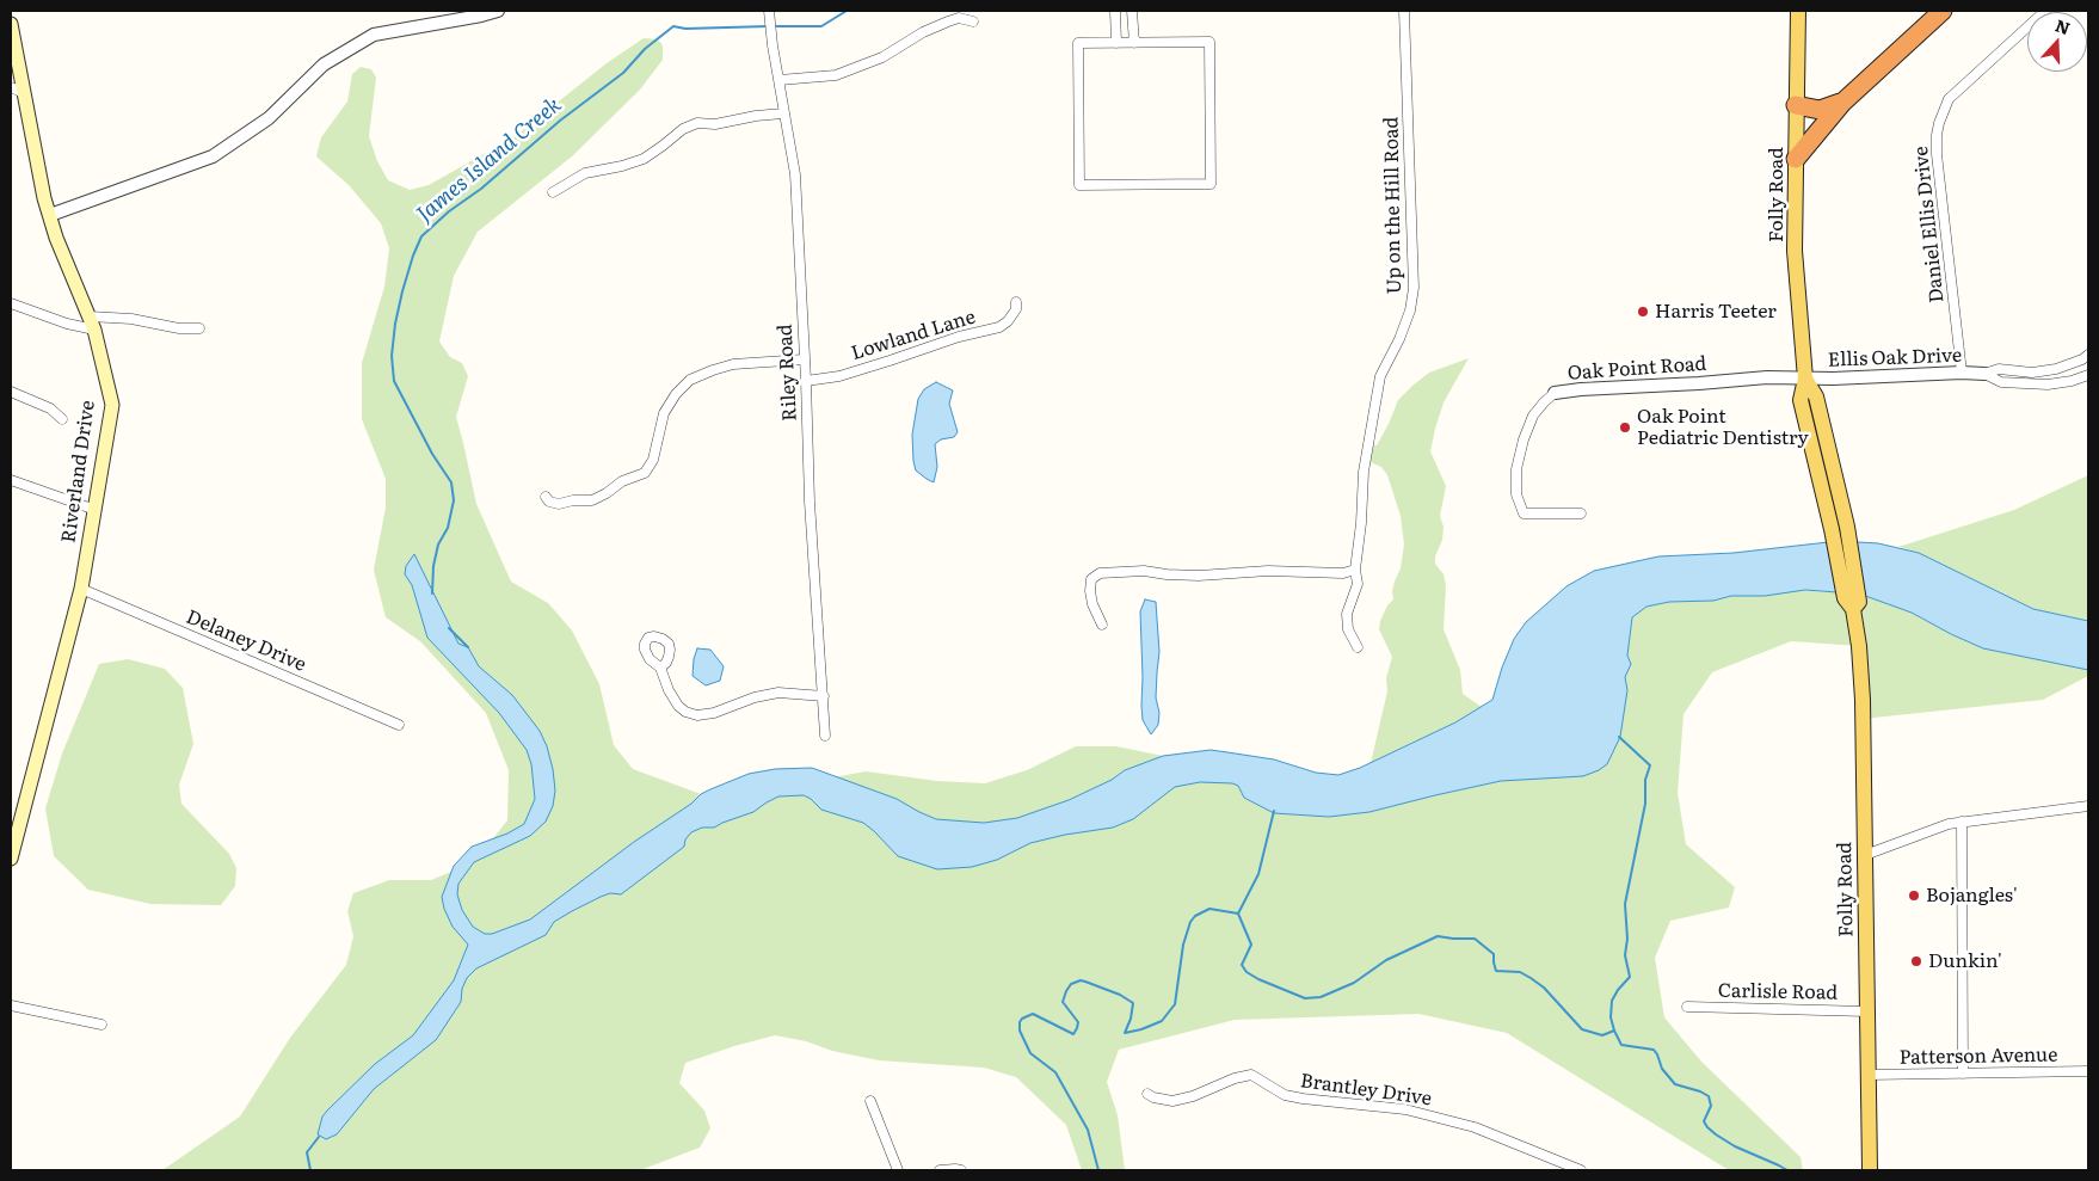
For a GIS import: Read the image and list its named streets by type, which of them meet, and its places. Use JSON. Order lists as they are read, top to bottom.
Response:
{
  "streets": {
    "main road": ["Folly Road", "Riverland Drive"],
    "street": [
      "Up on the Hill Road",
      "Daniel Ellis Drive",
      "Lowland Lane",
      "Ellis Oak Drive",
      "Oak Point Road",
      "Riley Road",
      "Delaney Drive",
      "Carlisle Road",
      "Patterson Avenue",
      "Brantley Drive"
    ]
  },
  "crossings": [
    ["Folly Road", "Ellis Oak Drive"],
    ["Folly Road", "Oak Point Road"],
    ["Folly Road", "Carlisle Road"],
    ["Folly Road", "Patterson Avenue"],
    ["Daniel Ellis Drive", "Ellis Oak Drive"],
    ["Lowland Lane", "Riley Road"],
    ["Ellis Oak Drive", "Oak Point Road"],
    ["Riverland Drive", "Delaney Drive"]
  ],
  "water": ["James Island Creek"],
  "places": [
    "Harris Teeter",
    "Oak Point Pediatric Dentistry",
    "Bojangles'",
    "Dunkin'"
  ],
  "north": "top"
}
